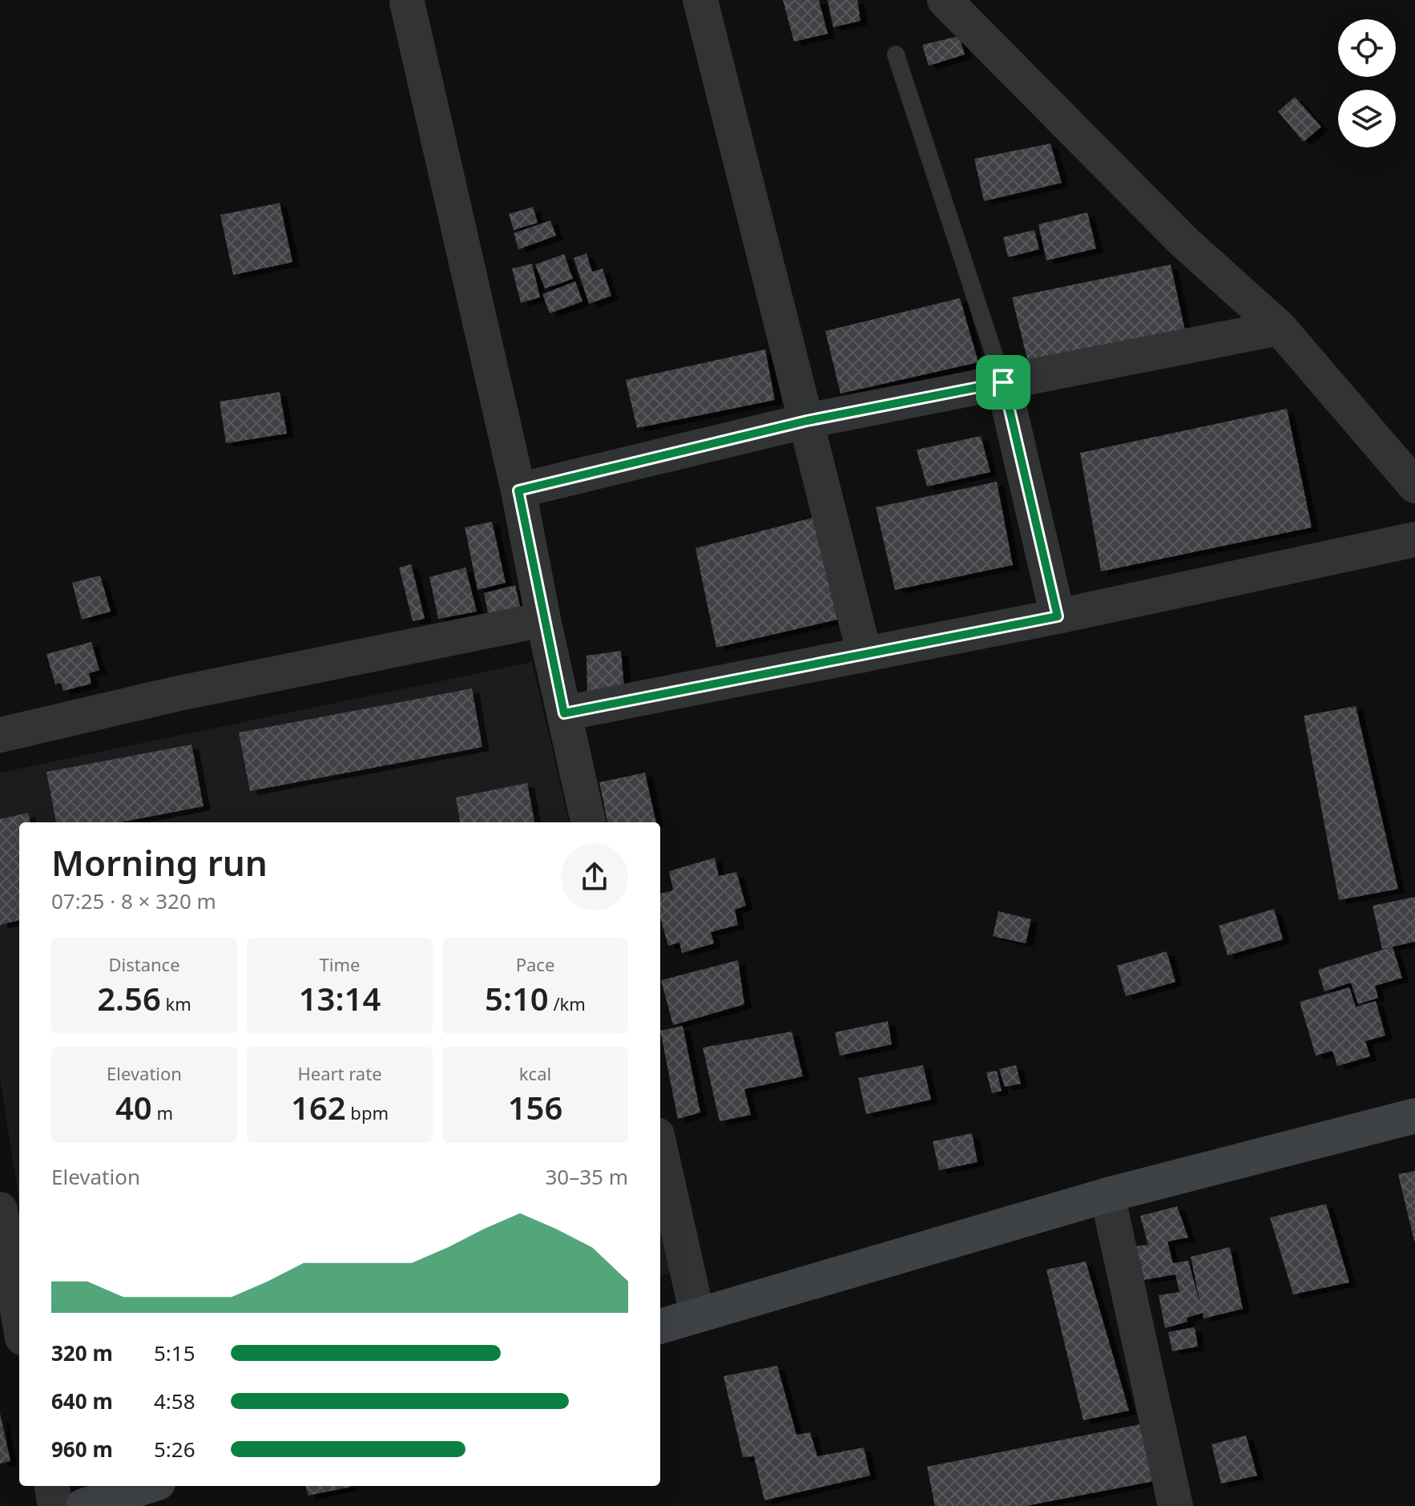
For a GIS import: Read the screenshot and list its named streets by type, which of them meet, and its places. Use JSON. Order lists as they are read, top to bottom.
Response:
{
  "page": {
    "heading": ["Morning run", "07:25 · 8 × 320 m"],
    "stats": [
      ["Distance", "2.56 km"],
      ["Time", "13:14"],
      ["Pace", "5:10 /km"],
      ["Elevation", "40 m"],
      ["Heart rate", "162 bpm"],
      ["kcal", "156"]
    ],
    "chart": ["Elevation", "30–35 m"],
    "list": [
      {
        "name": "320 m",
        "note": "5:15"
      },
      {
        "name": "640 m",
        "note": "4:58"
      },
      {
        "name": "960 m",
        "note": "5:26"
      }
    ]
  }
}
